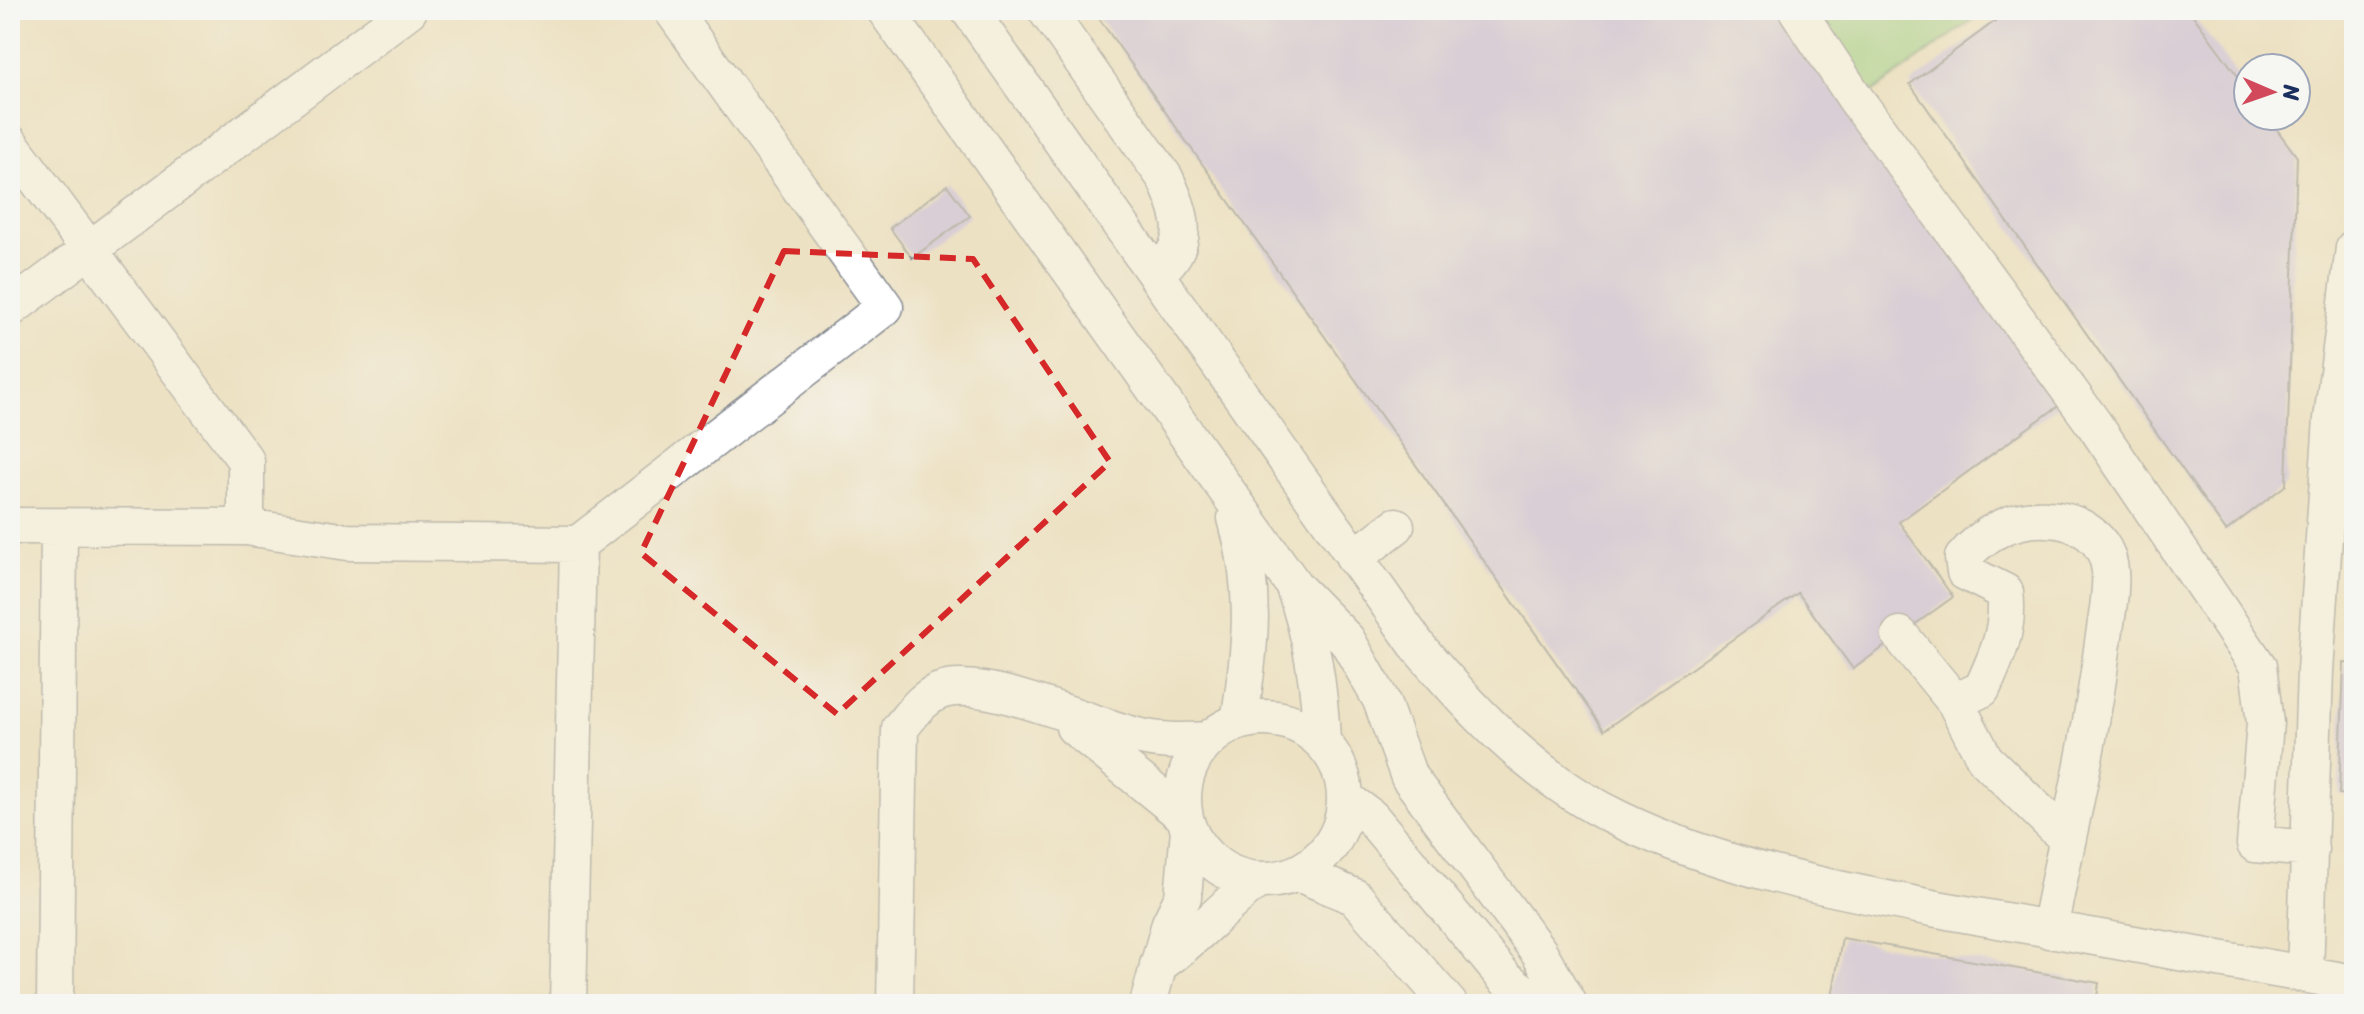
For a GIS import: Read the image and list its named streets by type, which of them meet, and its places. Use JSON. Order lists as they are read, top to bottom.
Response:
{
  "north": "right"
}
